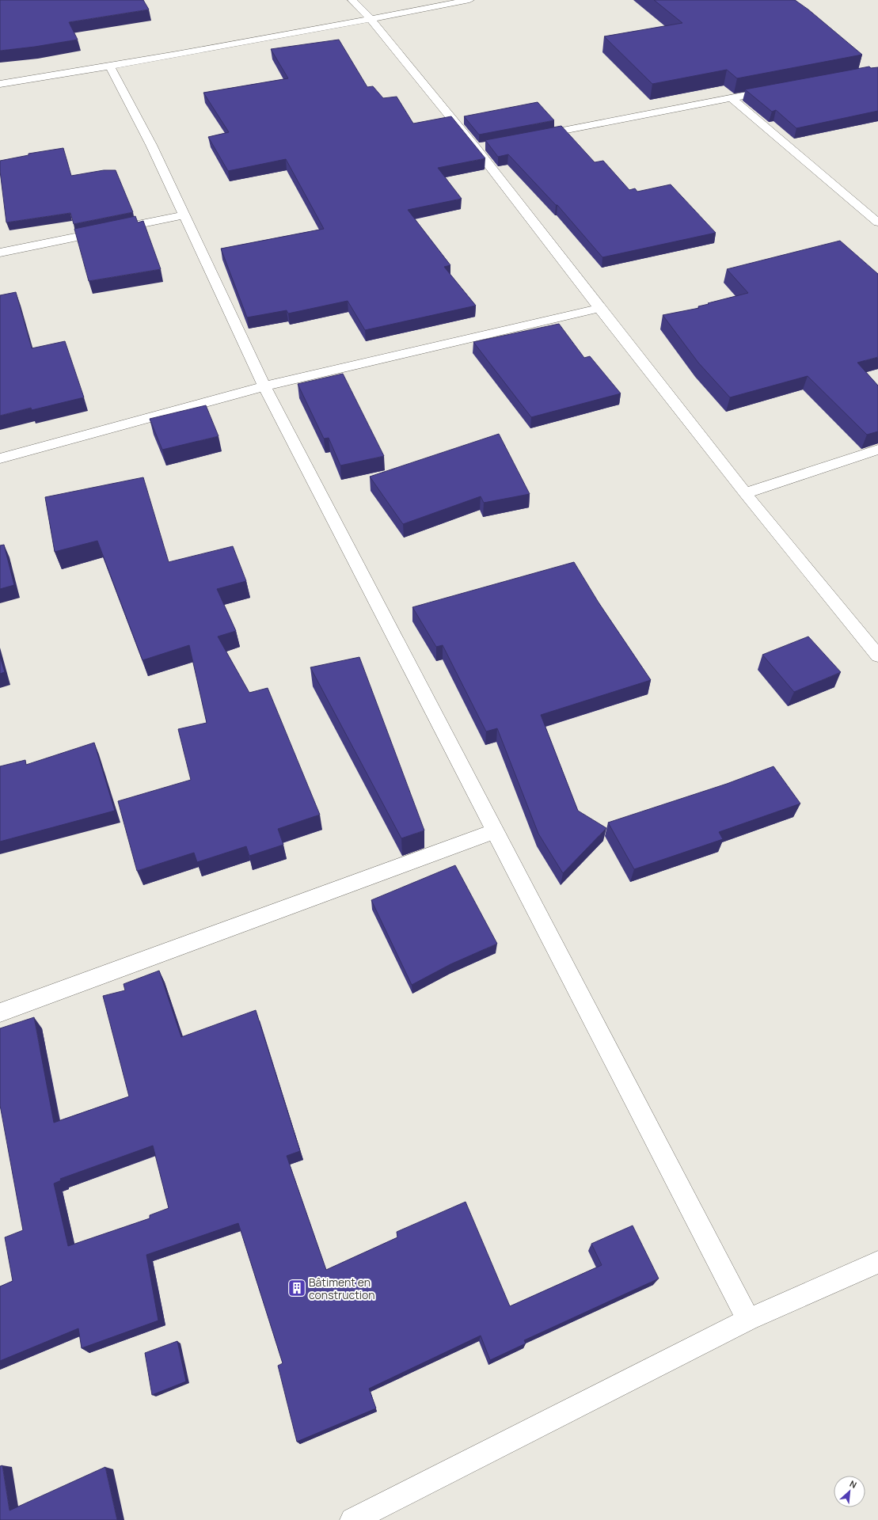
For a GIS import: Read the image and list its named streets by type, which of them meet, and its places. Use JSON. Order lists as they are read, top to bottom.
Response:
{
  "places": {
    "building": ["Bâtiment en construction"]
  },
  "north": "top right"
}
